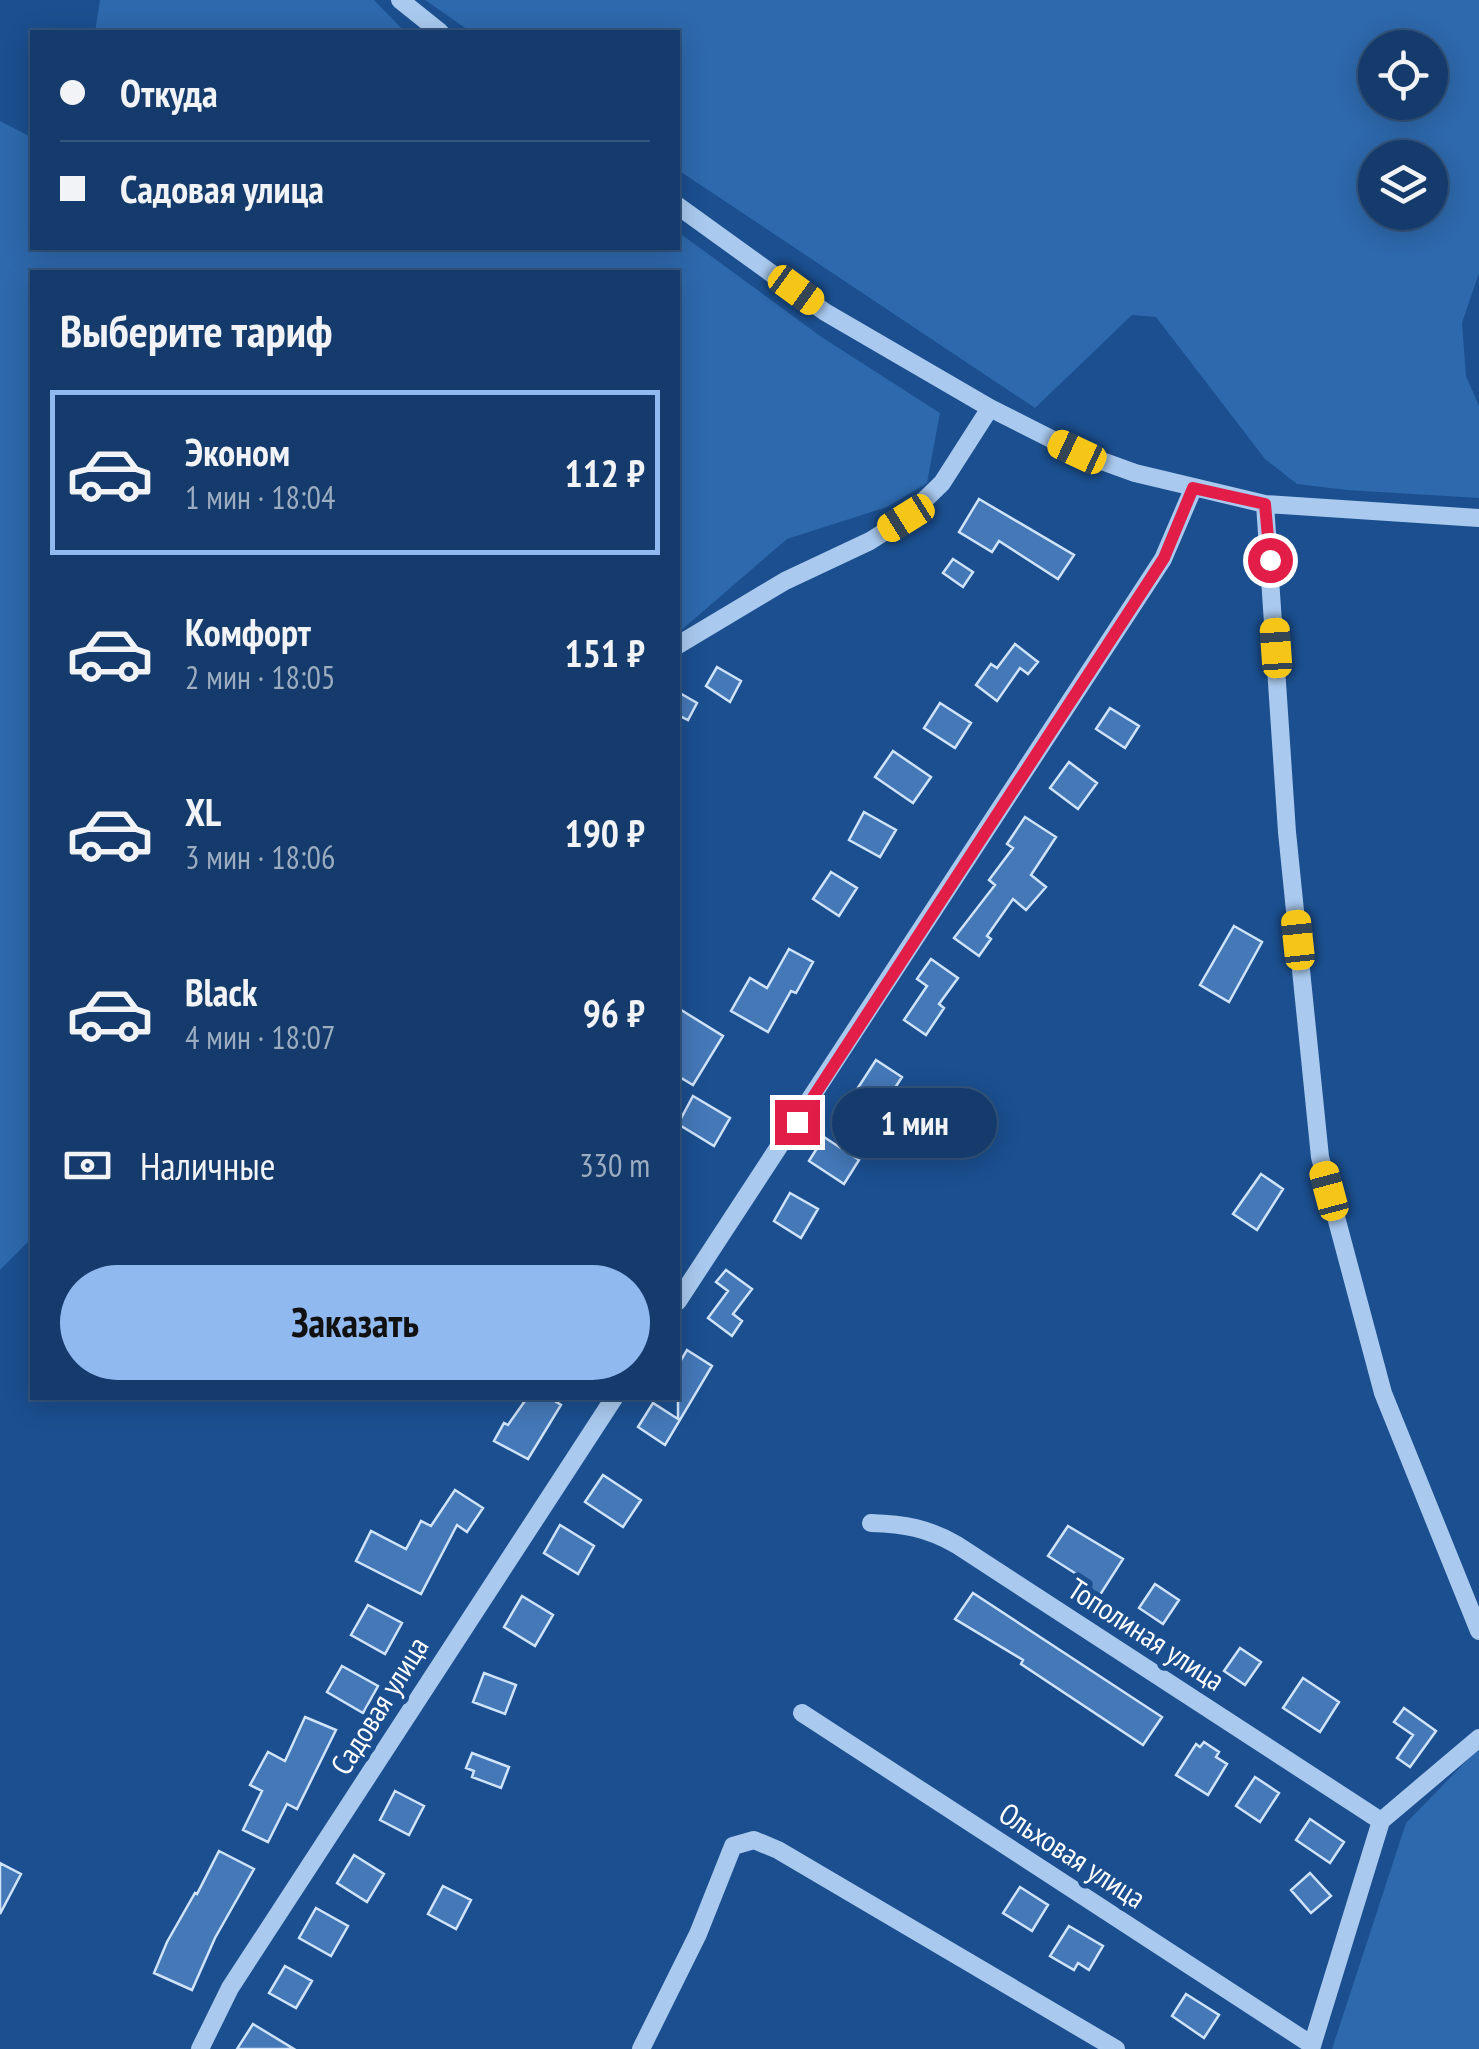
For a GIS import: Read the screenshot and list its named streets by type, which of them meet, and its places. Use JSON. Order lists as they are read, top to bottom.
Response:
{
  "streets": {
    "street": ["Тополиная улица", "Садовая улица", "Ольховая улица"]
  },
  "page": {
    "banner": ["Откуда", "Садовая улица"],
    "heading": "Выберите тариф",
    "list": [
      {
        "name": "Эконом",
        "note": "1 мин · 18:04",
        "value": "112 ₽"
      },
      {
        "name": "Комфорт",
        "note": "2 мин · 18:05",
        "value": "151 ₽"
      },
      {
        "name": "XL",
        "note": "3 мин · 18:06",
        "value": "190 ₽"
      },
      {
        "name": "Black",
        "note": "4 мин · 18:07",
        "value": "96 ₽"
      }
    ],
    "bubble": "1 мин",
    "pay": ["Наличные", "330 m"],
    "buttons": "Заказать"
  }
}
